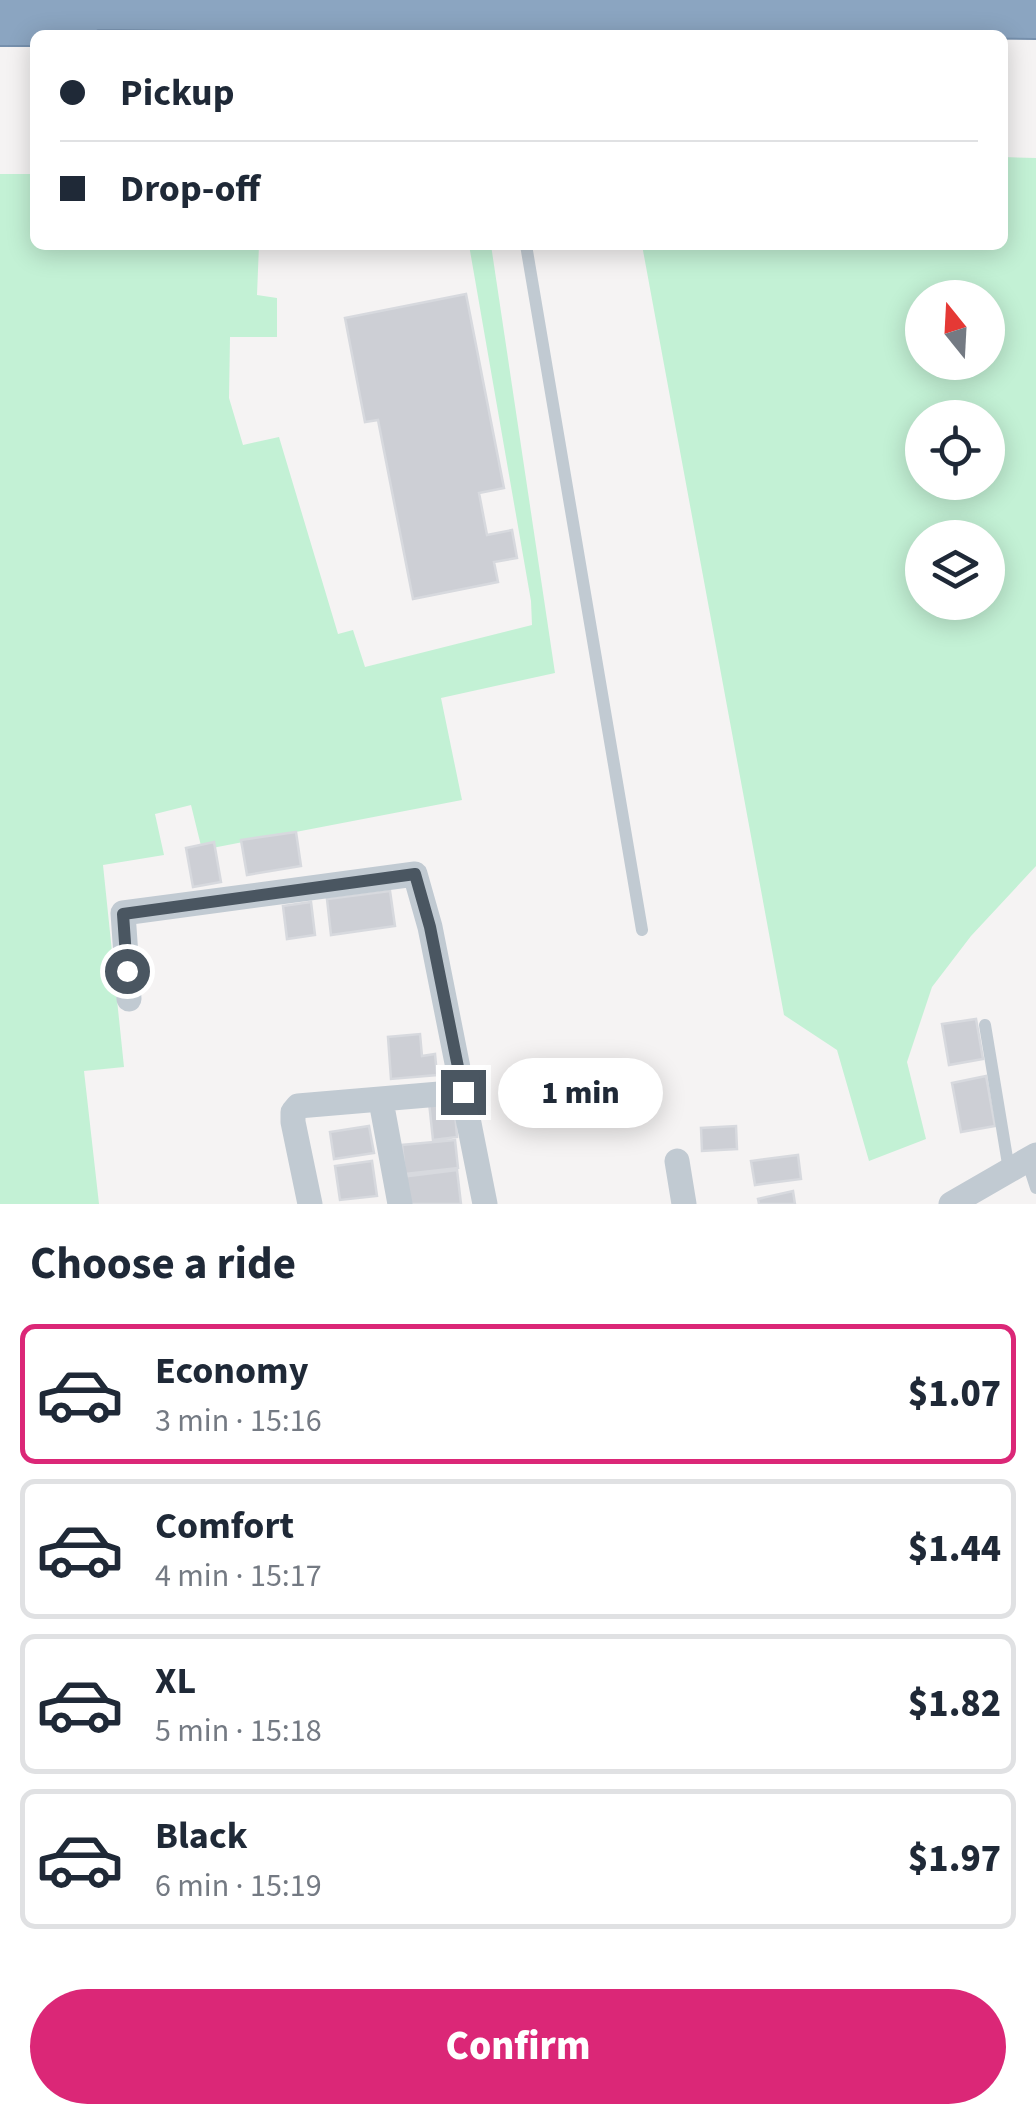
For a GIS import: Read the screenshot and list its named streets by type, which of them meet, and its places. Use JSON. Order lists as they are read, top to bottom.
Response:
{
  "north": "top",
  "page": {
    "banner": ["Pickup", "Drop-off"],
    "bubble": "1 min",
    "heading": "Choose a ride",
    "list": [
      {
        "name": "Economy",
        "note": "3 min · 15:16",
        "value": "$1.07"
      },
      {
        "name": "Comfort",
        "note": "4 min · 15:17",
        "value": "$1.44"
      },
      {
        "name": "XL",
        "note": "5 min · 15:18",
        "value": "$1.82"
      },
      {
        "name": "Black",
        "note": "6 min · 15:19",
        "value": "$1.97"
      }
    ],
    "buttons": "Confirm"
  }
}
